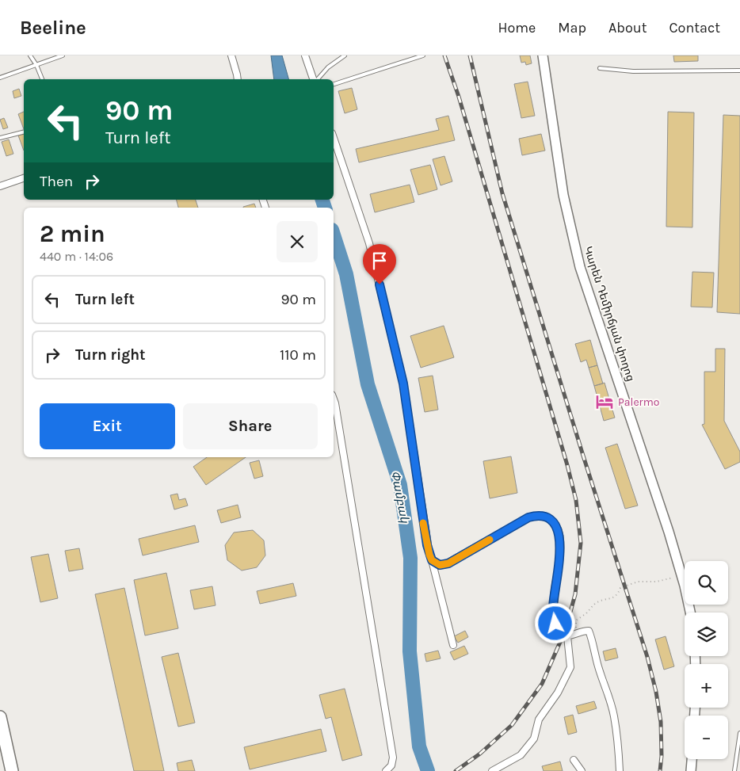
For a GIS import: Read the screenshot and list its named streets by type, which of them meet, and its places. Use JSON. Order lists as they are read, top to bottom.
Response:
{
  "streets": {
    "main road": ["Կարեն Դեմիրճյան փողոց"]
  },
  "water": ["Փամբակ"],
  "places": {
    "hotel": ["Palermo"]
  },
  "page": {
    "header": "Beeline",
    "nav": [
      "Home",
      "Map",
      "About",
      "Contact"
    ],
    "turn": ["90 m", "Turn left"],
    "then": "Then",
    "heading": ["2 min", "440 m · 14:06"],
    "list": [
      {
        "name": "Turn left",
        "value": "90 m"
      },
      {
        "name": "Turn right",
        "value": "110 m"
      }
    ],
    "buttons": ["Exit", "Share"],
    "map_buttons": ["+", "−"]
  }
}
